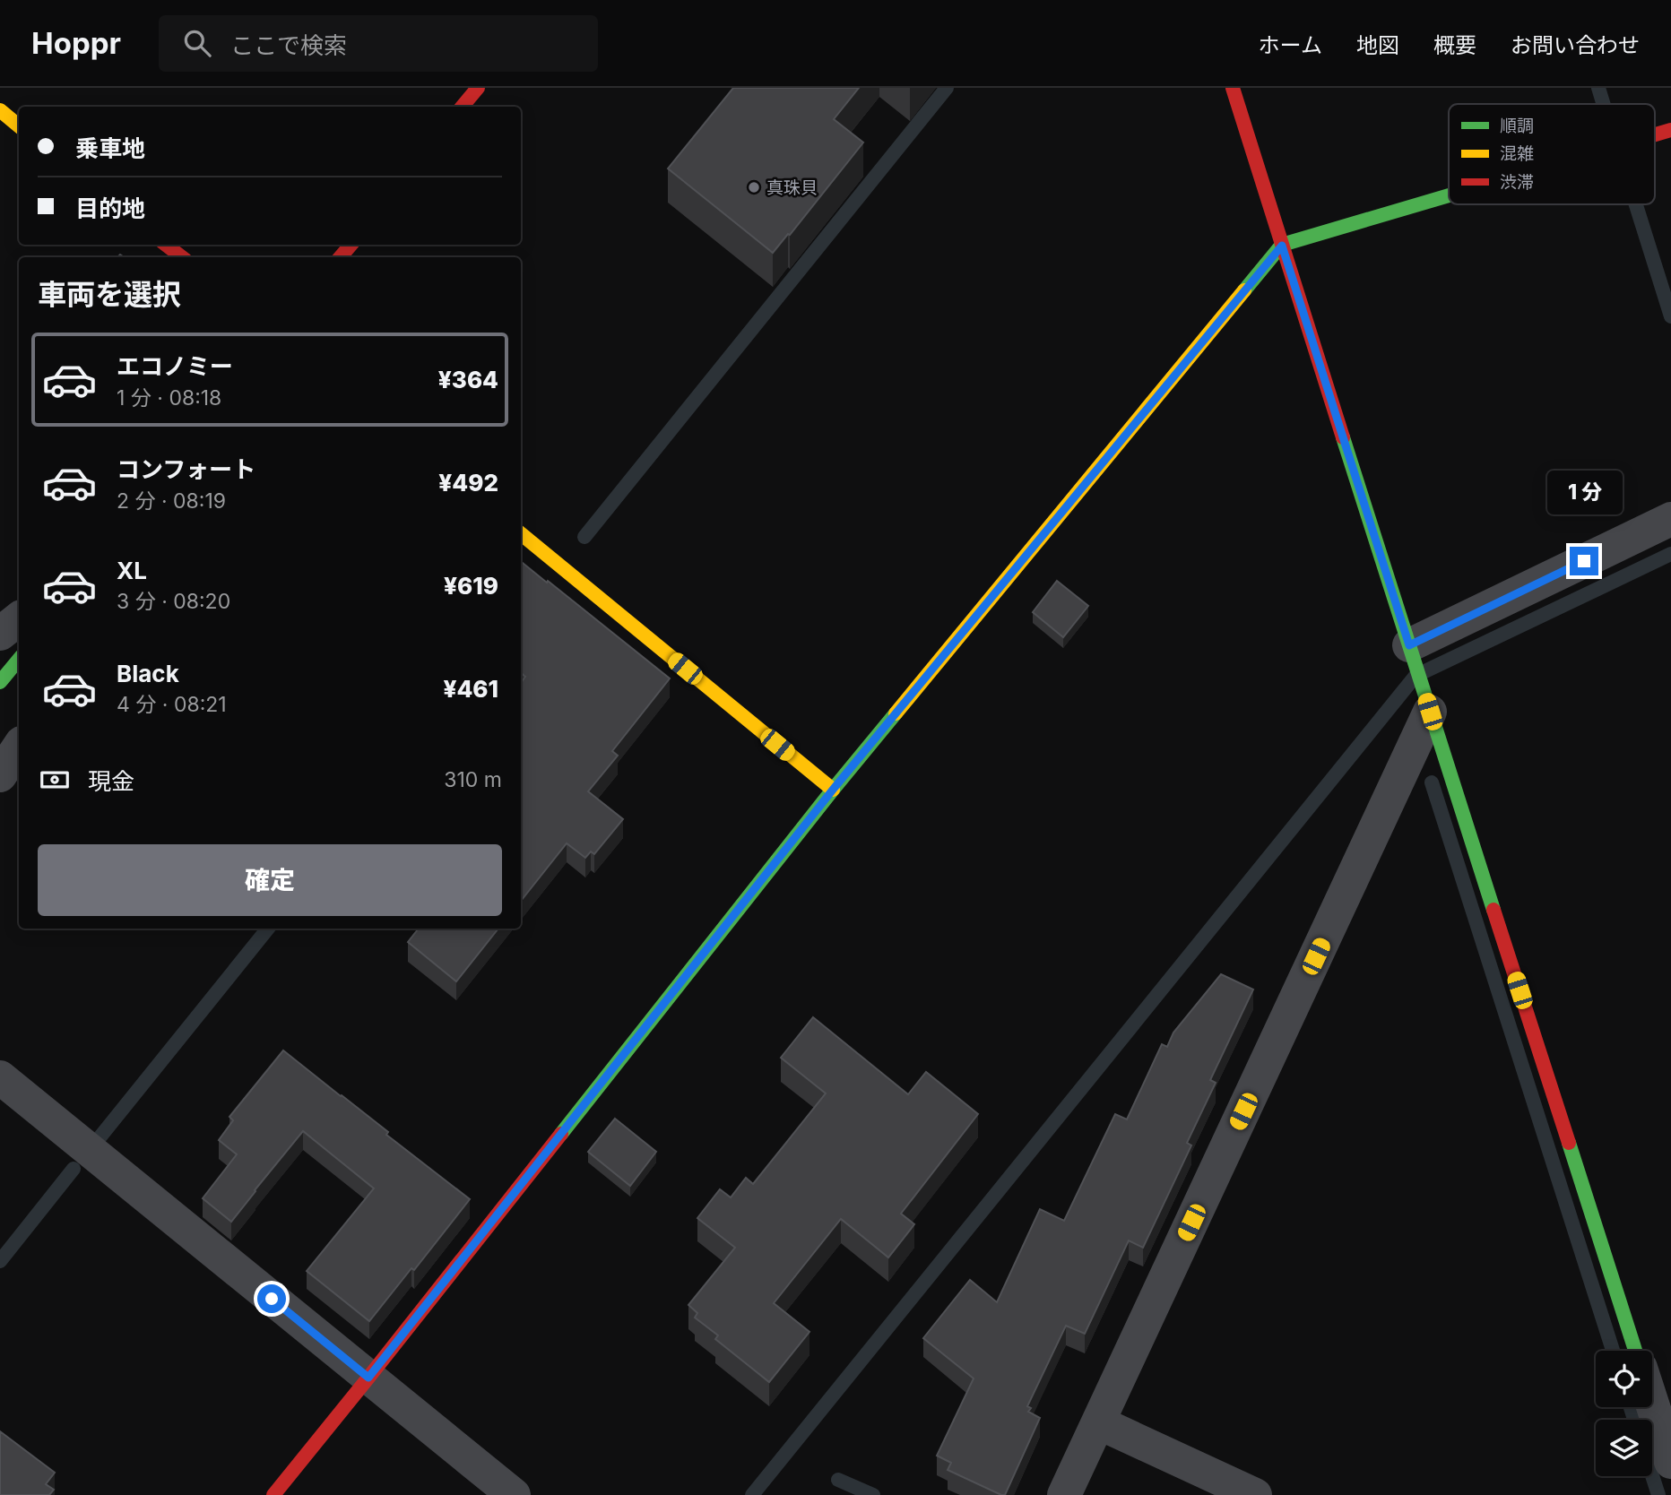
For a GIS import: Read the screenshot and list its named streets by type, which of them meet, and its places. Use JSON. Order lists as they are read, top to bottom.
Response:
{
  "places": ["真珠貝"],
  "legend": ["順調", "混雑", "渋滞"],
  "page": {
    "header": "Hoppr",
    "search": "ここで検索",
    "nav": [
      "ホーム",
      "地図",
      "概要",
      "お問い合わせ"
    ],
    "banner": ["乗車地", "目的地"],
    "heading": "車両を選択",
    "list": [
      {
        "name": "エコノミー",
        "note": "1 分 · 08:18",
        "value": "¥364"
      },
      {
        "name": "コンフォート",
        "note": "2 分 · 08:19",
        "value": "¥492"
      },
      {
        "name": "XL",
        "note": "3 分 · 08:20",
        "value": "¥619"
      },
      {
        "name": "Black",
        "note": "4 分 · 08:21",
        "value": "¥461"
      }
    ],
    "bubble": "1 分",
    "pay": ["現金", "310 m"],
    "buttons": "確定"
  }
}
